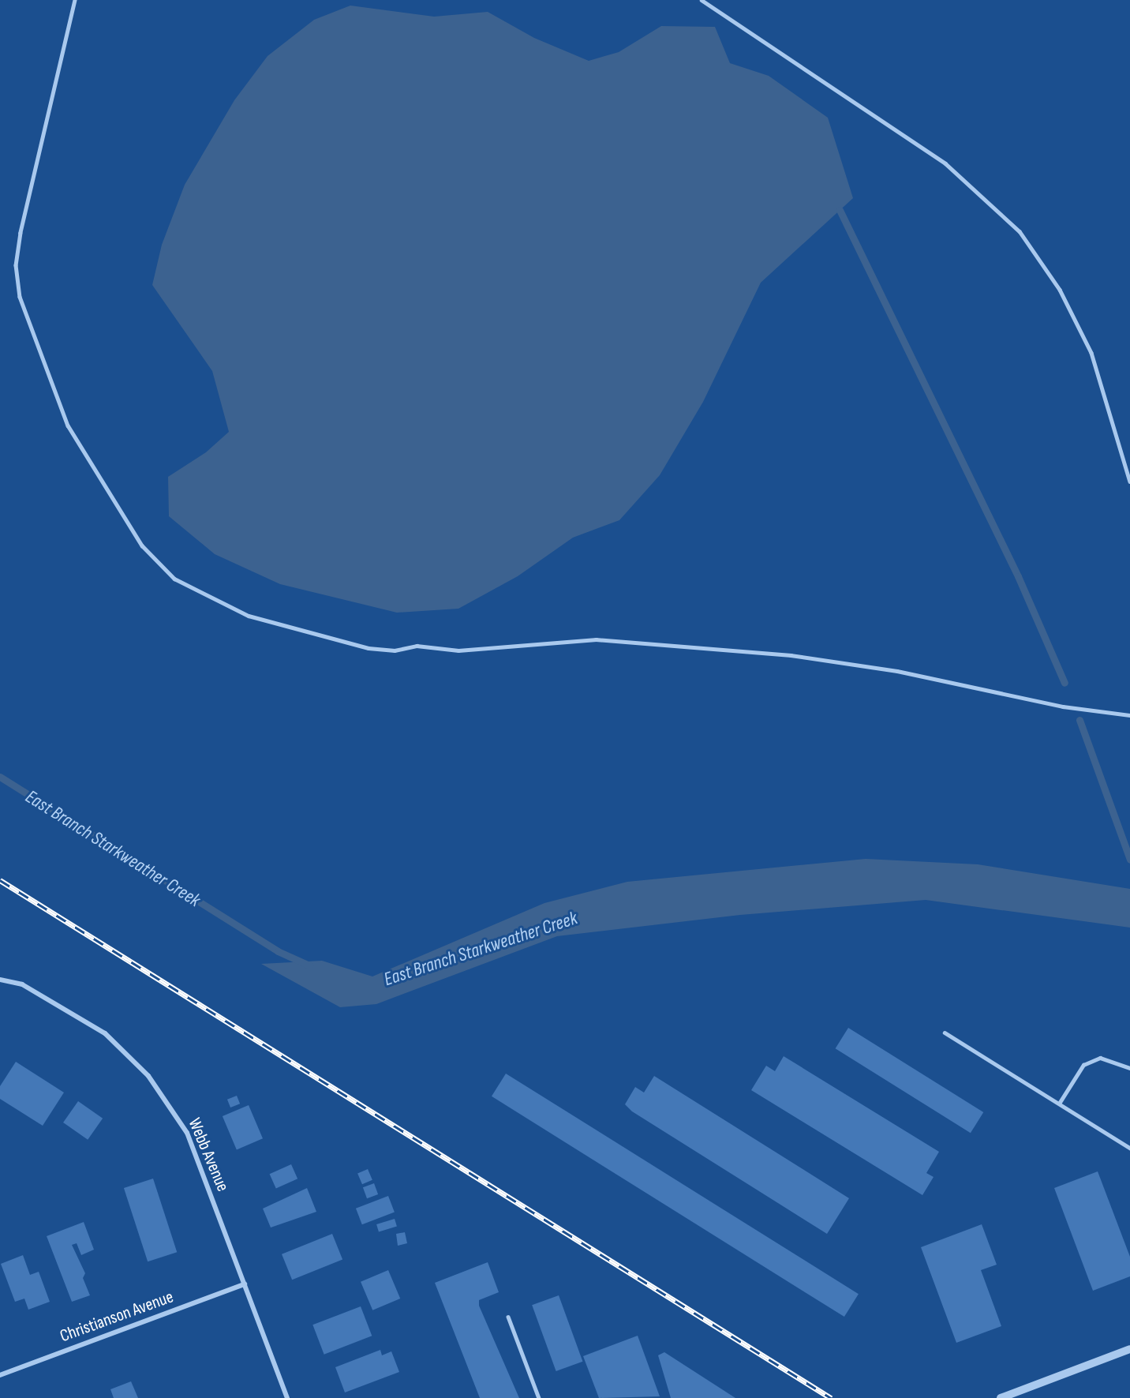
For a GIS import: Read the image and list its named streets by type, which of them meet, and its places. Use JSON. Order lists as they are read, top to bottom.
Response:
{
  "streets": {
    "street": ["Webb Avenue", "Christianson Avenue"]
  },
  "crossings": [
    ["Webb Avenue", "Christianson Avenue"]
  ],
  "water": ["East Branch Starkweather Creek"]
}
